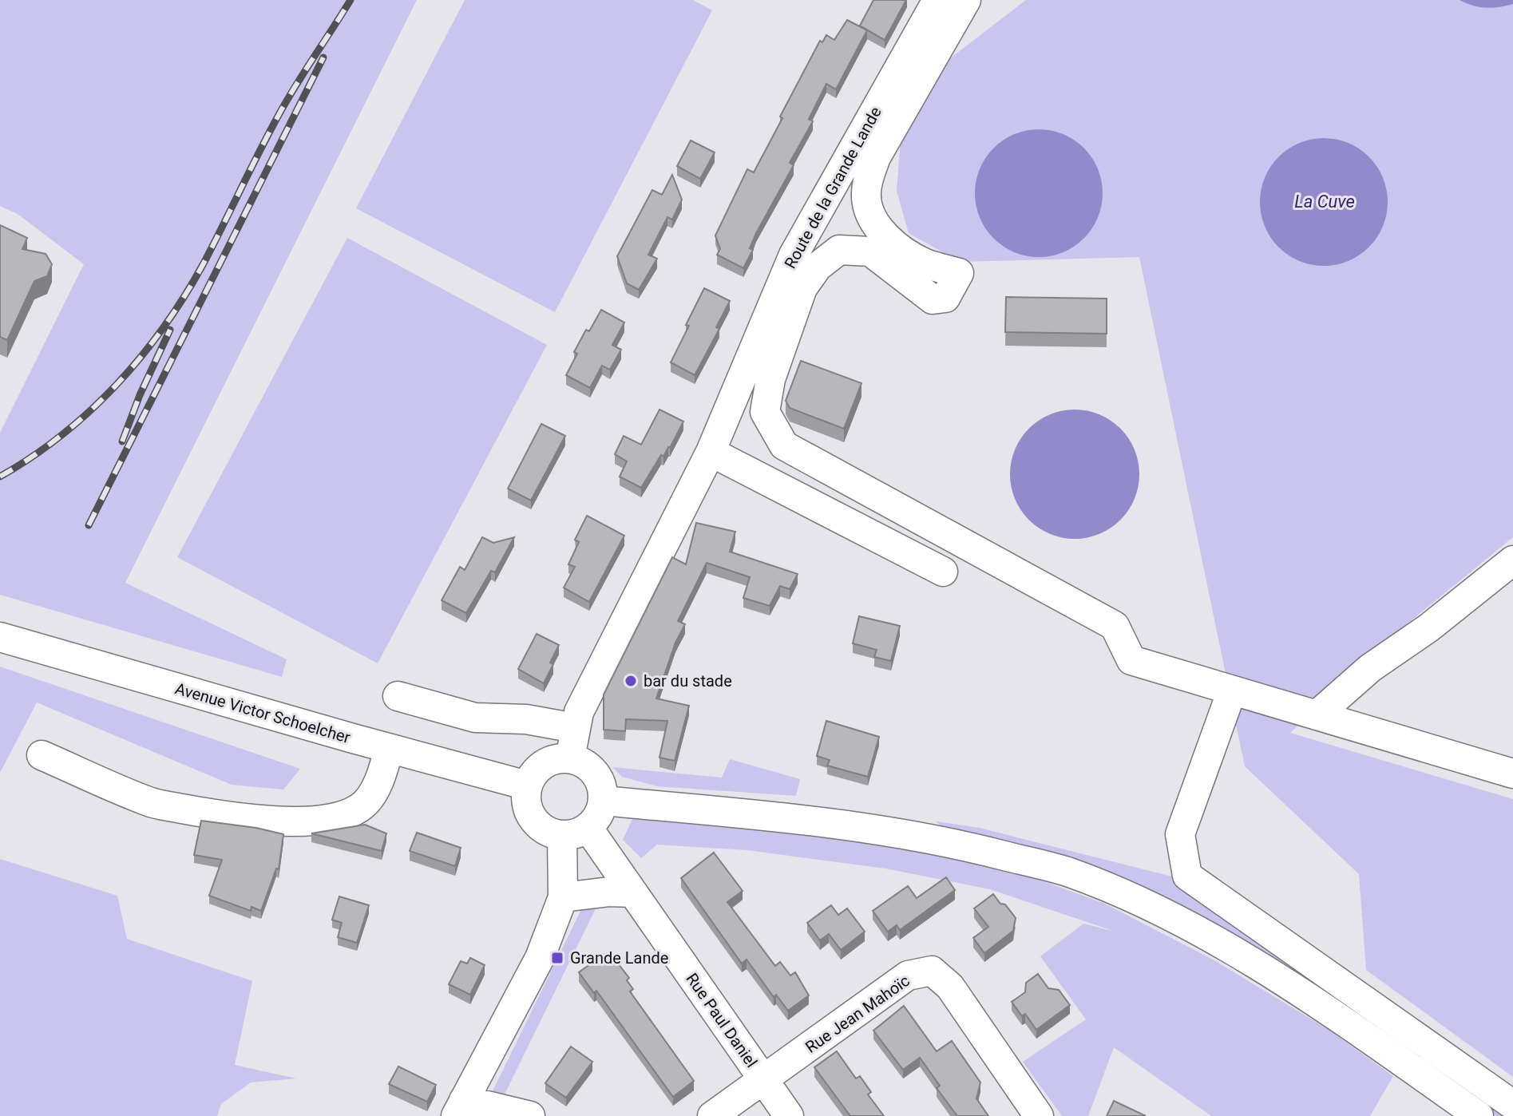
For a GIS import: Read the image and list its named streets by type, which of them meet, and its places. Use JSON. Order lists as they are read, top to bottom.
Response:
{
  "streets": {
    "street": [
      "Route de la Grande Lande",
      "Avenue Victor Schoelcher",
      "Rue Jean Mahoïc",
      "Rue Paul Daniel"
    ]
  },
  "crossings": [
    ["Route de la Grande Lande", "Avenue Victor Schoelcher"],
    ["Route de la Grande Lande", "Rue Paul Daniel"],
    ["Avenue Victor Schoelcher", "Rue Paul Daniel"],
    ["Rue Jean Mahoïc", "Rue Paul Daniel"]
  ],
  "water": ["La Cuve"],
  "places": {
    "other": ["bar du stade"],
    "transit": ["Grande Lande"]
  }
}
